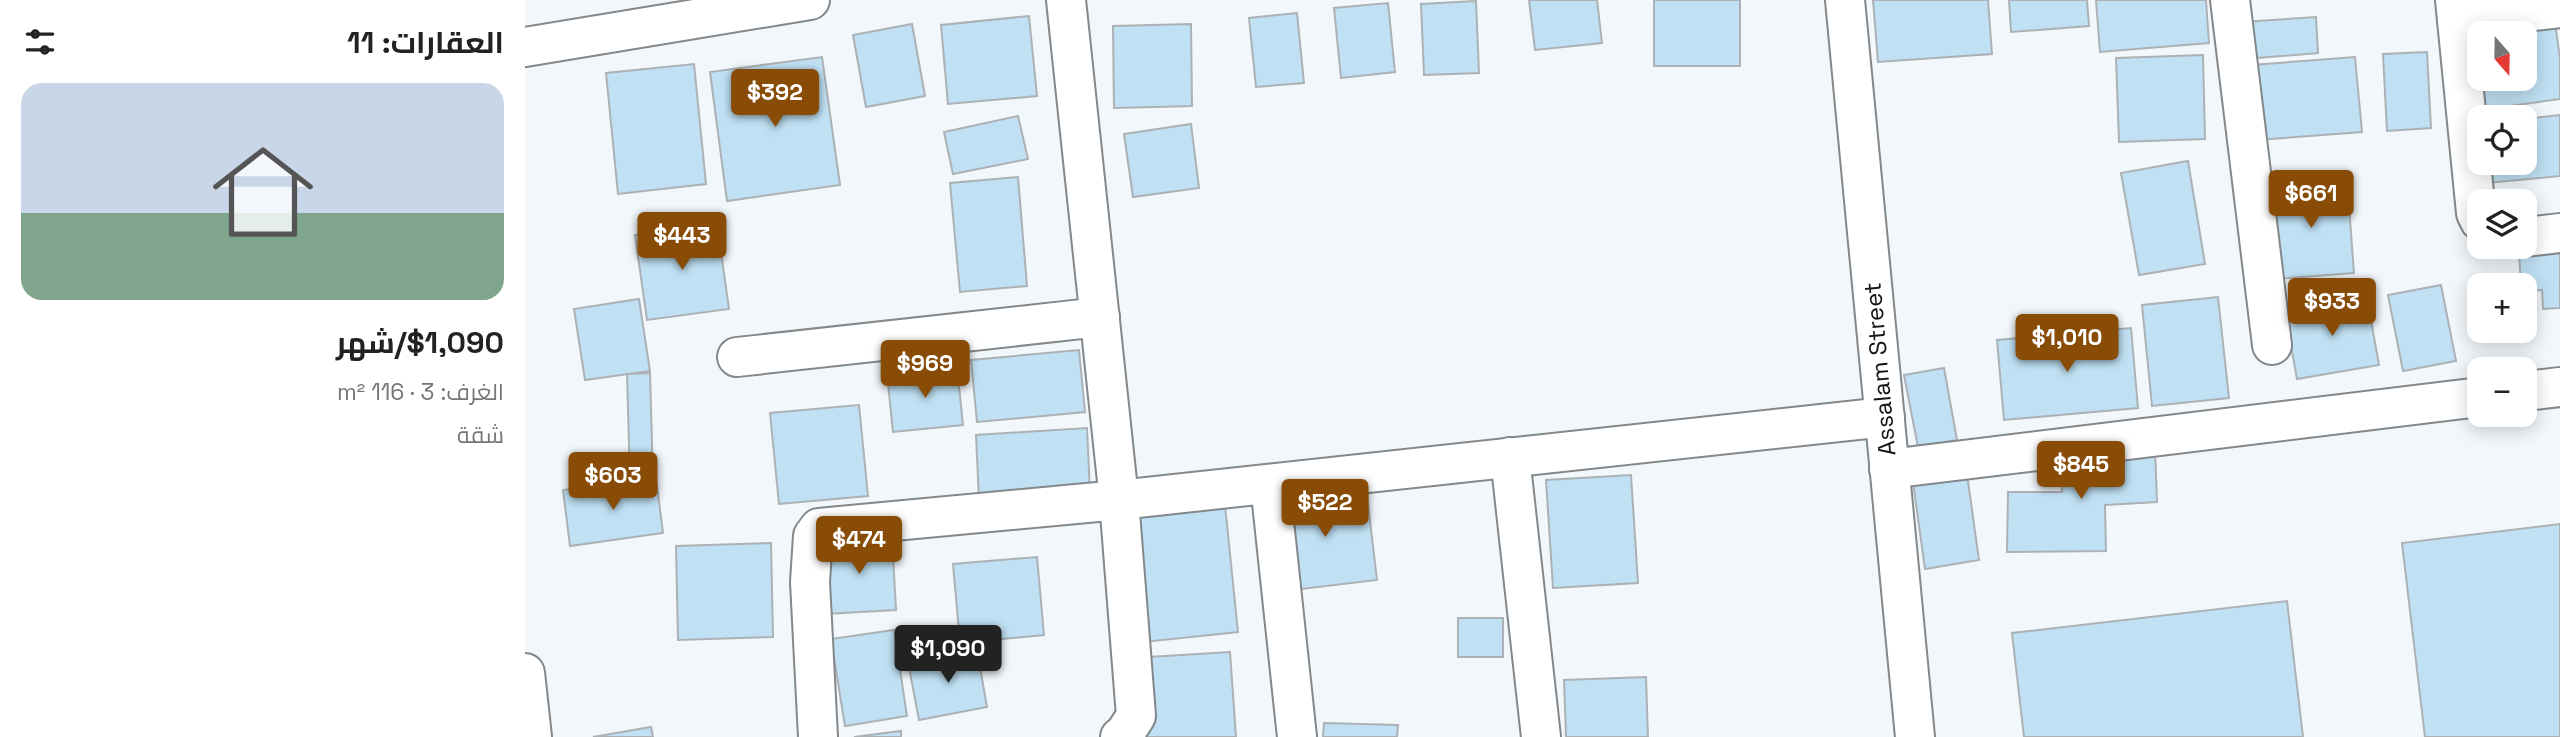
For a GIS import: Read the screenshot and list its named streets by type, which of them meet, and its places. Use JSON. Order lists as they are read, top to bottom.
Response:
{
  "streets": {
    "street": ["Assalam Street"]
  },
  "north": "bottom",
  "page": {
    "heading": "العقارات: 11",
    "map_buttons": ["+", "−"],
    "price": [
      "$392",
      "$661",
      "$443",
      "$933",
      "$1,010",
      "$969",
      "$845",
      "$603",
      "$522",
      "$474",
      "$1,090"
    ],
    "list": [
      {
        "name": "$1,090/شهر",
        "note": "الغرف: 3 · 116 m² · شقة"
      }
    ]
  }
}
